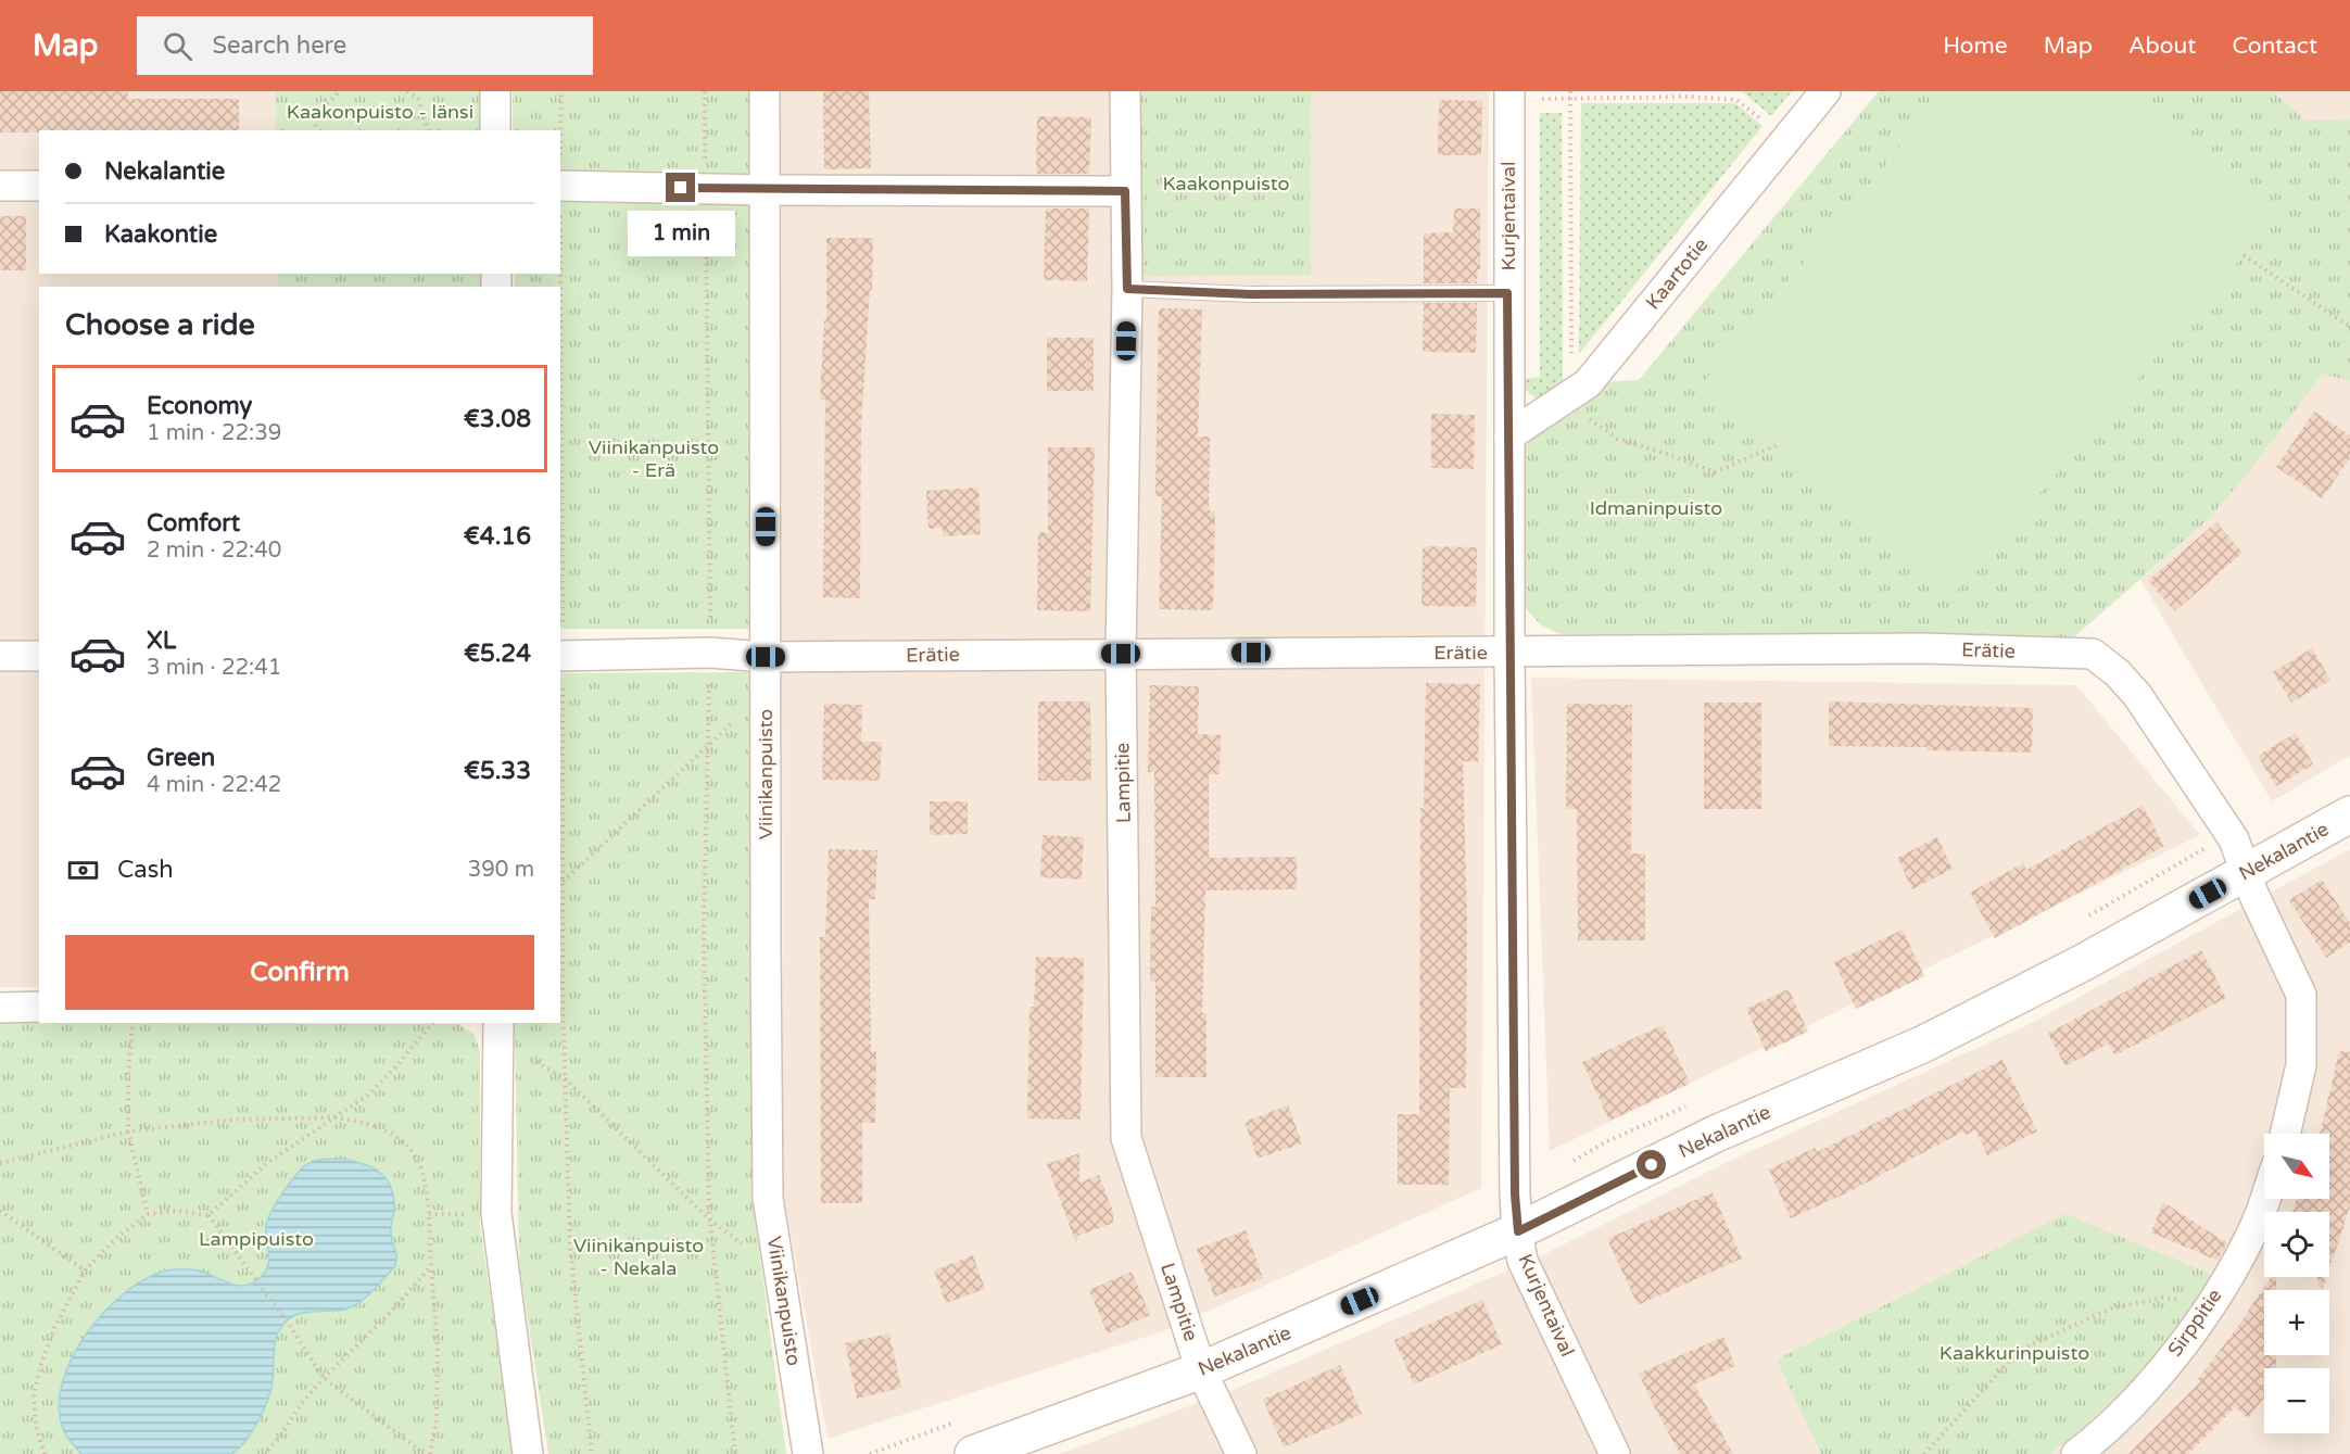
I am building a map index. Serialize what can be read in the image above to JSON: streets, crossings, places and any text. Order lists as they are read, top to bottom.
{
  "streets": {
    "main road": ["Nekalantie"],
    "street": [
      "Kurjentaival",
      "Kaartotie",
      "Erätie",
      "Viinikanpuisto",
      "Lampitie",
      "Sirppitie"
    ]
  },
  "crossings": [
    ["Kurjentaival", "Kaartotie"],
    ["Kurjentaival", "Erätie"],
    ["Kurjentaival", "Nekalantie"],
    ["Erätie", "Viinikanpuisto"],
    ["Erätie", "Lampitie"],
    ["Erätie", "Nekalantie"],
    ["Lampitie", "Nekalantie"]
  ],
  "parks": [
    "Kaakonpuisto - länsi",
    "Kaakonpuisto",
    "Viinikanpuisto - Erä",
    "Idmaninpuisto",
    "Lampipuisto",
    "Viinikanpuisto - Nekala",
    "Kaakkurinpuisto"
  ],
  "north": "bottom right",
  "page": {
    "header": "Map",
    "search": "Search here",
    "nav": [
      "Home",
      "Map",
      "About",
      "Contact"
    ],
    "banner": ["Nekalantie", "Kaakontie"],
    "bubble": "1 min",
    "heading": "Choose a ride",
    "list": [
      {
        "name": "Economy",
        "note": "1 min · 22:39",
        "value": "€3.08"
      },
      {
        "name": "Comfort",
        "note": "2 min · 22:40",
        "value": "€4.16"
      },
      {
        "name": "XL",
        "note": "3 min · 22:41",
        "value": "€5.24"
      },
      {
        "name": "Green",
        "note": "4 min · 22:42",
        "value": "€5.33"
      }
    ],
    "pay": ["Cash", "390 m"],
    "buttons": "Confirm",
    "map_buttons": ["+", "−"]
  }
}
